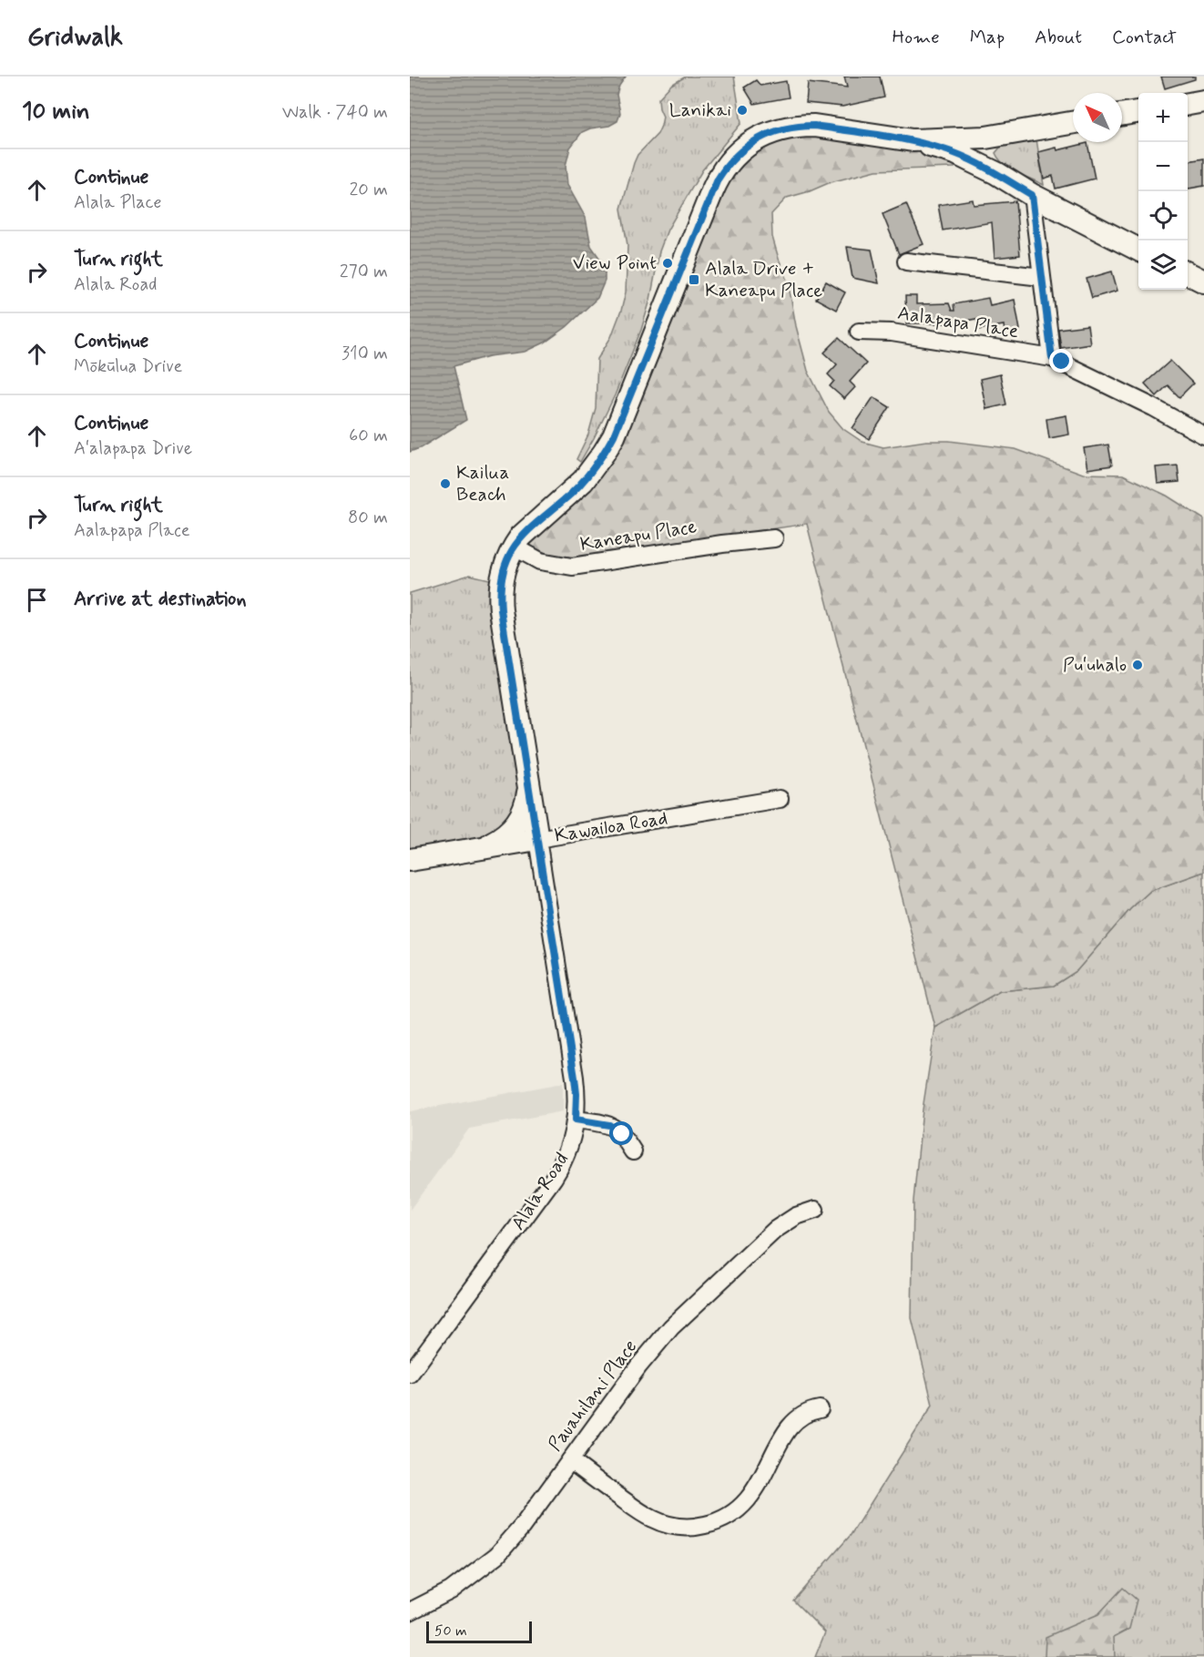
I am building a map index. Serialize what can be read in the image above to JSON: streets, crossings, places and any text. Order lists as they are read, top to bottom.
{
  "streets": {
    "street": [
      "Aalapapa Place",
      "Kaneapu Place",
      "Kawailoa Road",
      "Alala Road",
      "Pauahilani Place"
    ]
  },
  "crossings": [
    ["Kaneapu Place", "Alala Road"],
    ["Kawailoa Road", "Alala Road"]
  ],
  "places": {
    "other": [
      "Lanikai",
      "View Point",
      "Kailua Beach",
      "Puʻuhalo"
    ],
    "transit": ["Alala Drive + Kaneapu Place"]
  },
  "scale_bar": "50 m",
  "north": "top left",
  "page": {
    "header": "Gridwalk",
    "nav": [
      "Home",
      "Map",
      "About",
      "Contact"
    ],
    "heading": ["10 min", "Walk · 740 m"],
    "map_buttons": ["+", "−"],
    "list": [
      ["Continue", "Alala Place", "20 m"],
      ["Turn right", "Alala Road", "270 m"],
      ["Continue", "Mōkūlua Drive", "310 m"],
      ["Continue", "Aʻalapapa Drive", "60 m"],
      ["Turn right", "Aalapapa Place", "80 m"],
      "Arrive at destination"
    ],
    "scale": "50 m"
  }
}
